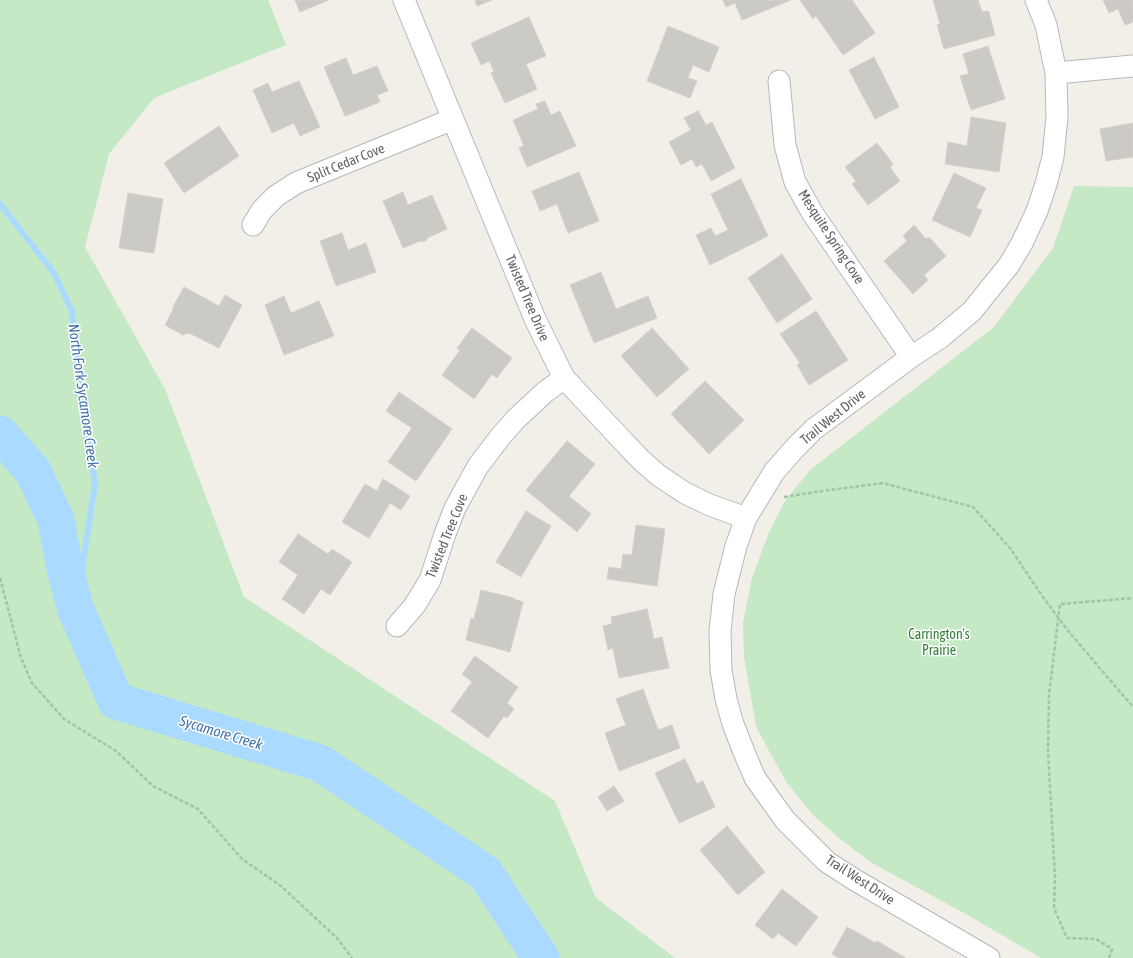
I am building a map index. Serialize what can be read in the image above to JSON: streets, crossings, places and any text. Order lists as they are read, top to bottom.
{
  "streets": {
    "street": [
      "Split Cedar Cove",
      "Mesquite Spring Cove",
      "Twisted Tree Drive",
      "Trail West Drive",
      "Twisted Tree Cove"
    ]
  },
  "crossings": [
    ["Split Cedar Cove", "Twisted Tree Drive"],
    ["Mesquite Spring Cove", "Trail West Drive"],
    ["Twisted Tree Drive", "Trail West Drive"],
    ["Twisted Tree Drive", "Twisted Tree Cove"]
  ],
  "water": ["North Fork Sycamore Creek", "Sycamore Creek"],
  "parks": ["Carrington's Prairie"]
}
